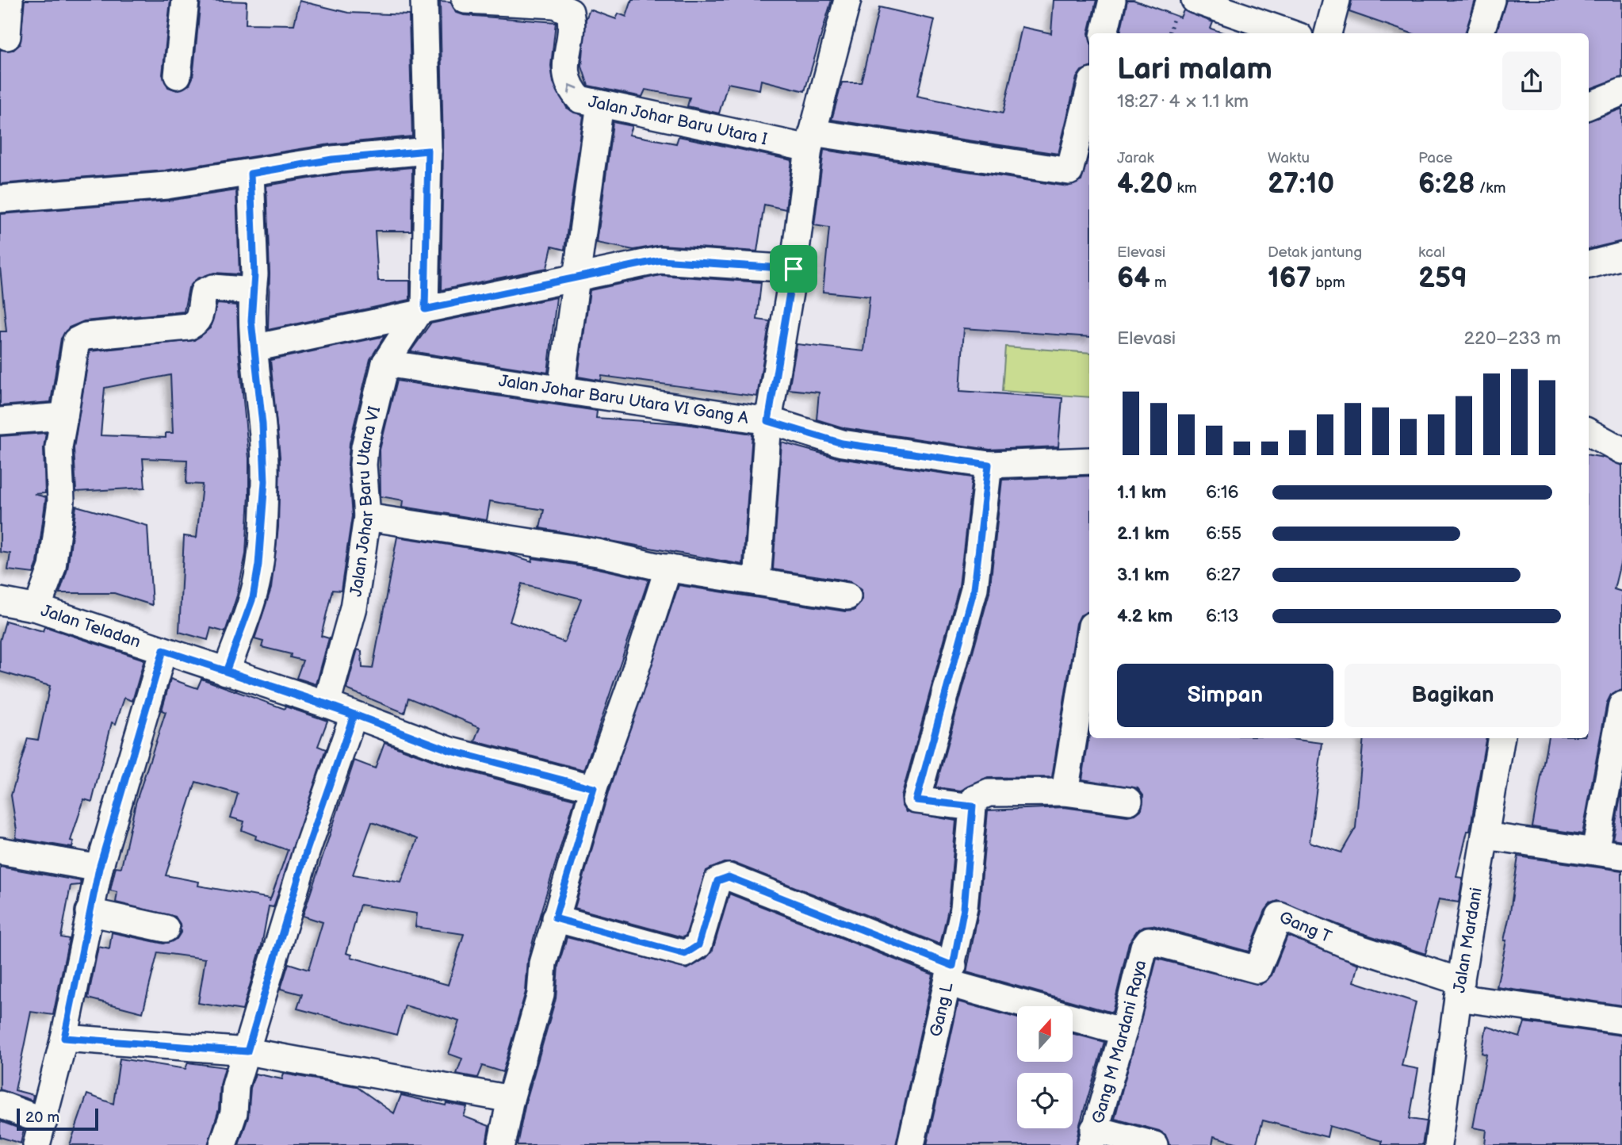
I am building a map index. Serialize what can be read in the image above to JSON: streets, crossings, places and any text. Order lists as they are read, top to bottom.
{
  "streets": {
    "street": [
      "Jalan Johar Baru Utara I",
      "Jalan Johar Baru Utara VI Gang A",
      "Jalan Johar Baru Utara VI",
      "Jalan Teladan",
      "Gang T",
      "Jalan Mardani",
      "Gang L",
      "Gang M Mardani Raya"
    ]
  },
  "crossings": [
    ["Jalan Johar Baru Utara VI Gang A", "Jalan Johar Baru Utara VI"],
    ["Jalan Johar Baru Utara VI", "Jalan Teladan"],
    ["Gang T", "Jalan Mardani"],
    ["Gang T", "Gang M Mardani Raya"]
  ],
  "scale_bar": "20 m",
  "north": "top",
  "page": {
    "heading": ["Lari malam", "18:27 · 4 × 1.1 km"],
    "stats": [
      ["Jarak", "4.20 km"],
      ["Waktu", "27:10"],
      ["Pace", "6:28 /km"],
      ["Elevasi", "64 m"],
      ["Detak jantung", "167 bpm"],
      ["kcal", "259"]
    ],
    "chart": ["Elevasi", "220–233 m"],
    "list": [
      {
        "name": "1.1 km",
        "note": "6:16"
      },
      {
        "name": "2.1 km",
        "note": "6:55"
      },
      {
        "name": "3.1 km",
        "note": "6:27"
      },
      {
        "name": "4.2 km",
        "note": "6:13"
      }
    ],
    "buttons": ["Simpan", "Bagikan"],
    "scale": "20 m"
  }
}
